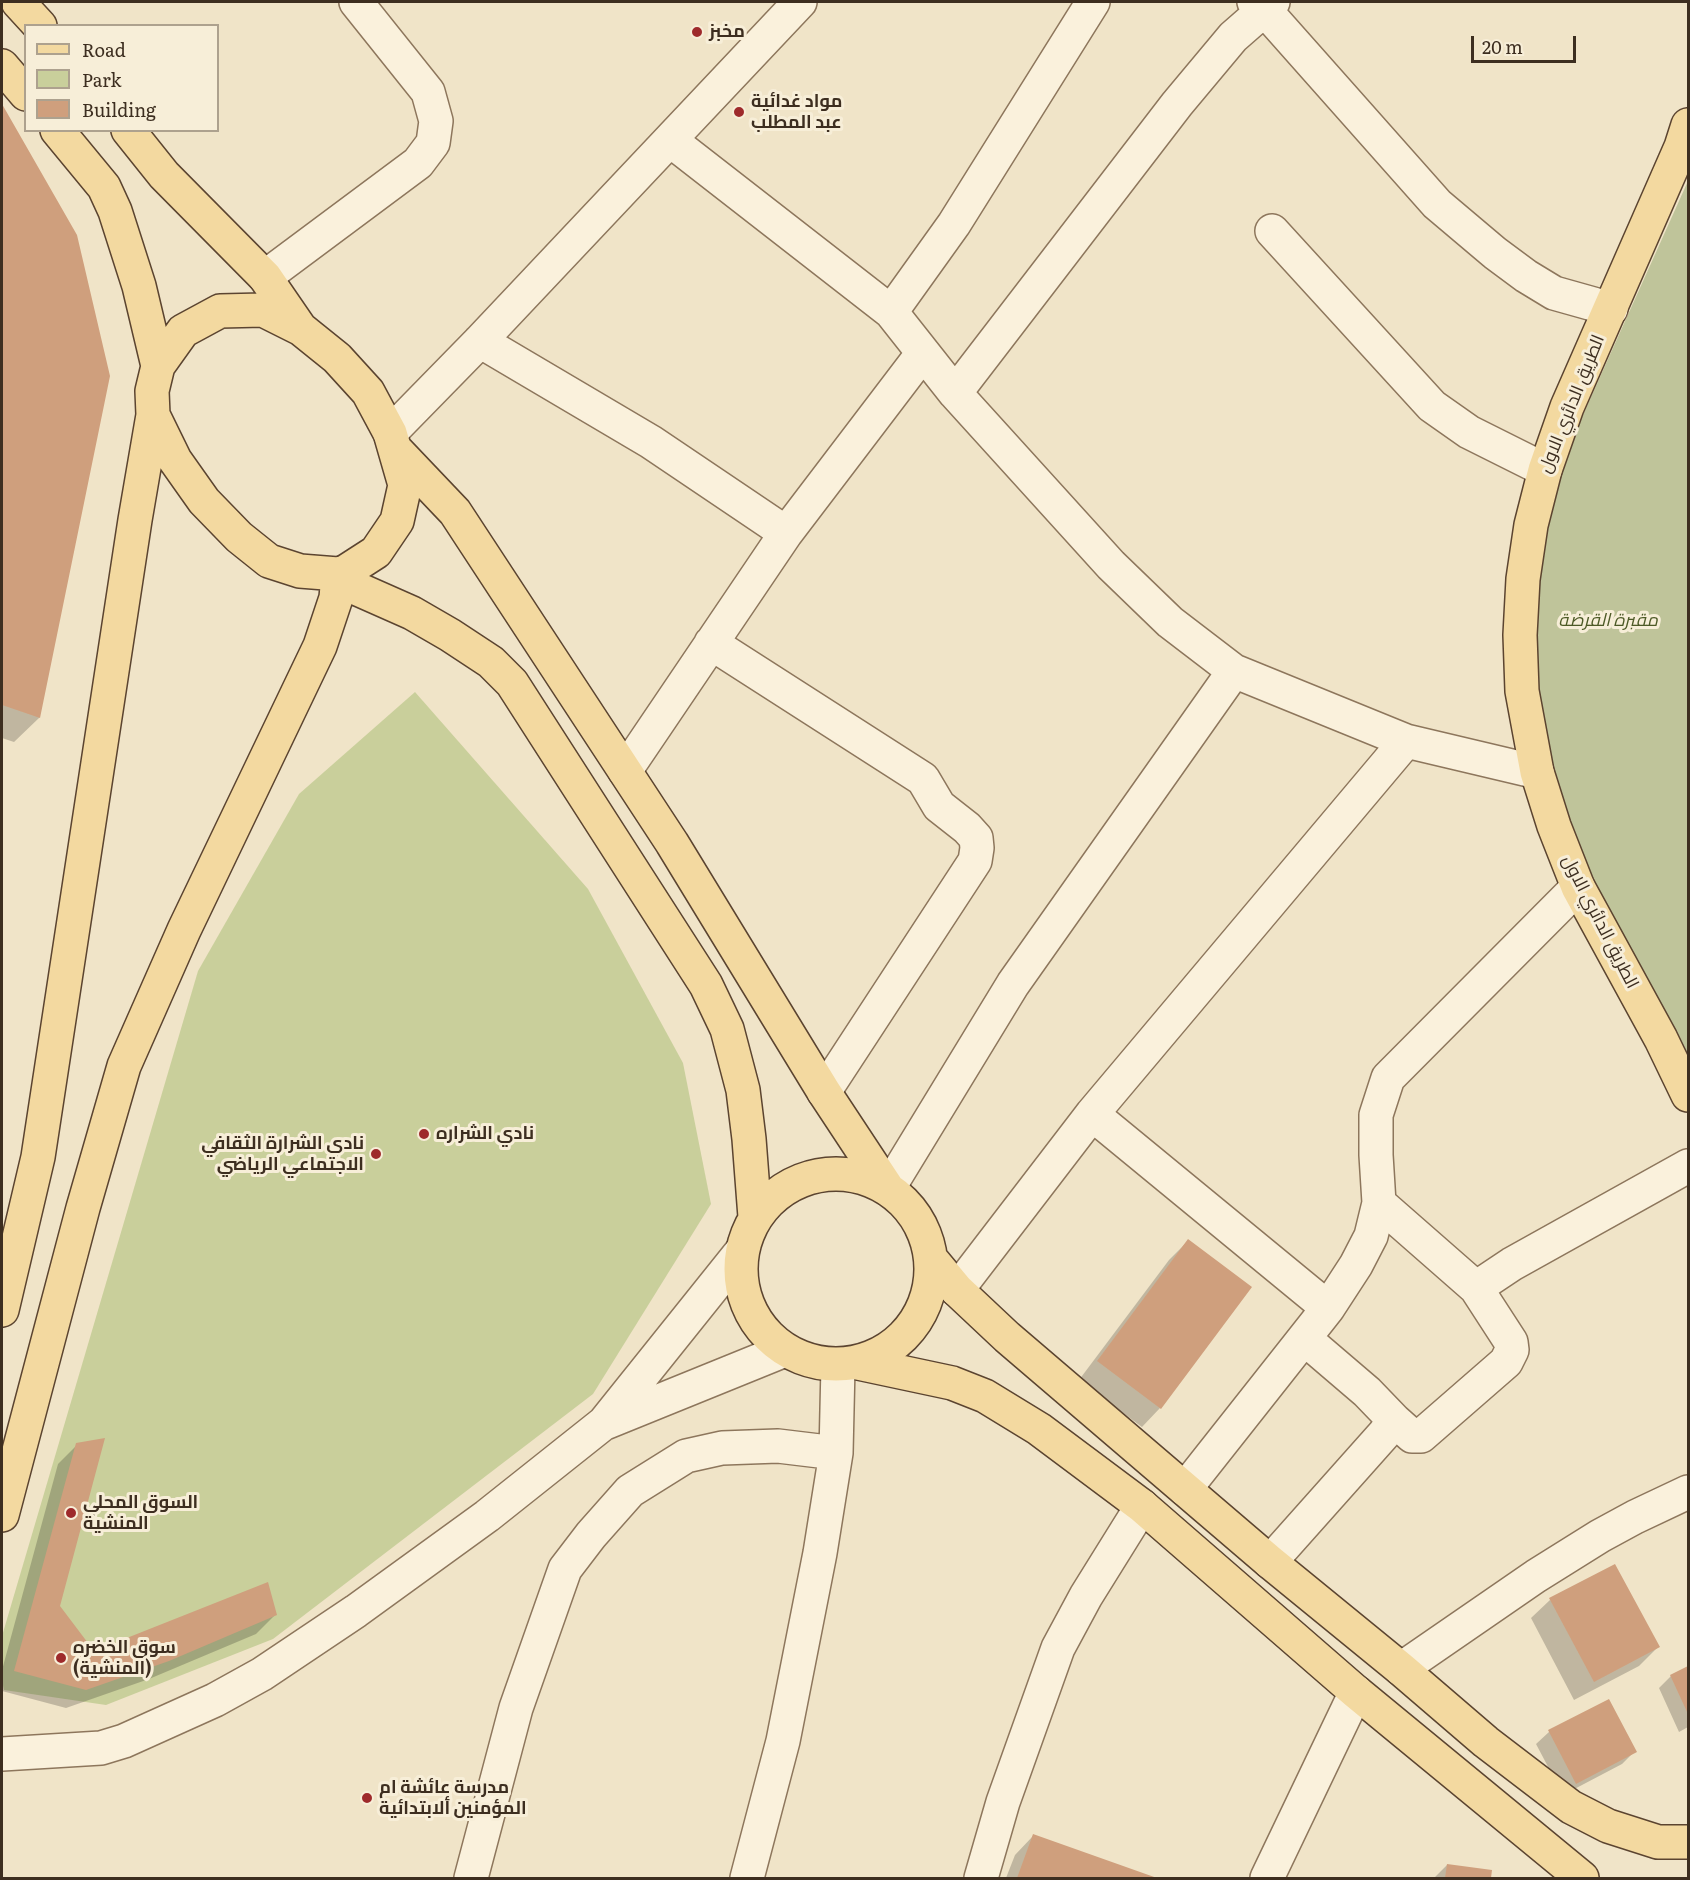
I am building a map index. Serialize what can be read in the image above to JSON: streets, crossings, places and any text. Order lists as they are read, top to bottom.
{
  "streets": {
    "main road": ["الطريق الدائري الاول"]
  },
  "parks": ["مقبرة القرضة"],
  "places": [
    "مخبز",
    "مواد غدائية عبد المطلب",
    "نادي الشراره",
    "نادي الشرارة الثقافي الاجتماعي الرياضي",
    "السوق المحلي المنشية",
    "سوق الخضره (المنشية)",
    "مدرسة عائشة ام المؤمنين ألابتدائية"
  ],
  "legend": ["Road", "Park", "Building"],
  "scale_bar": "20 m"
}
